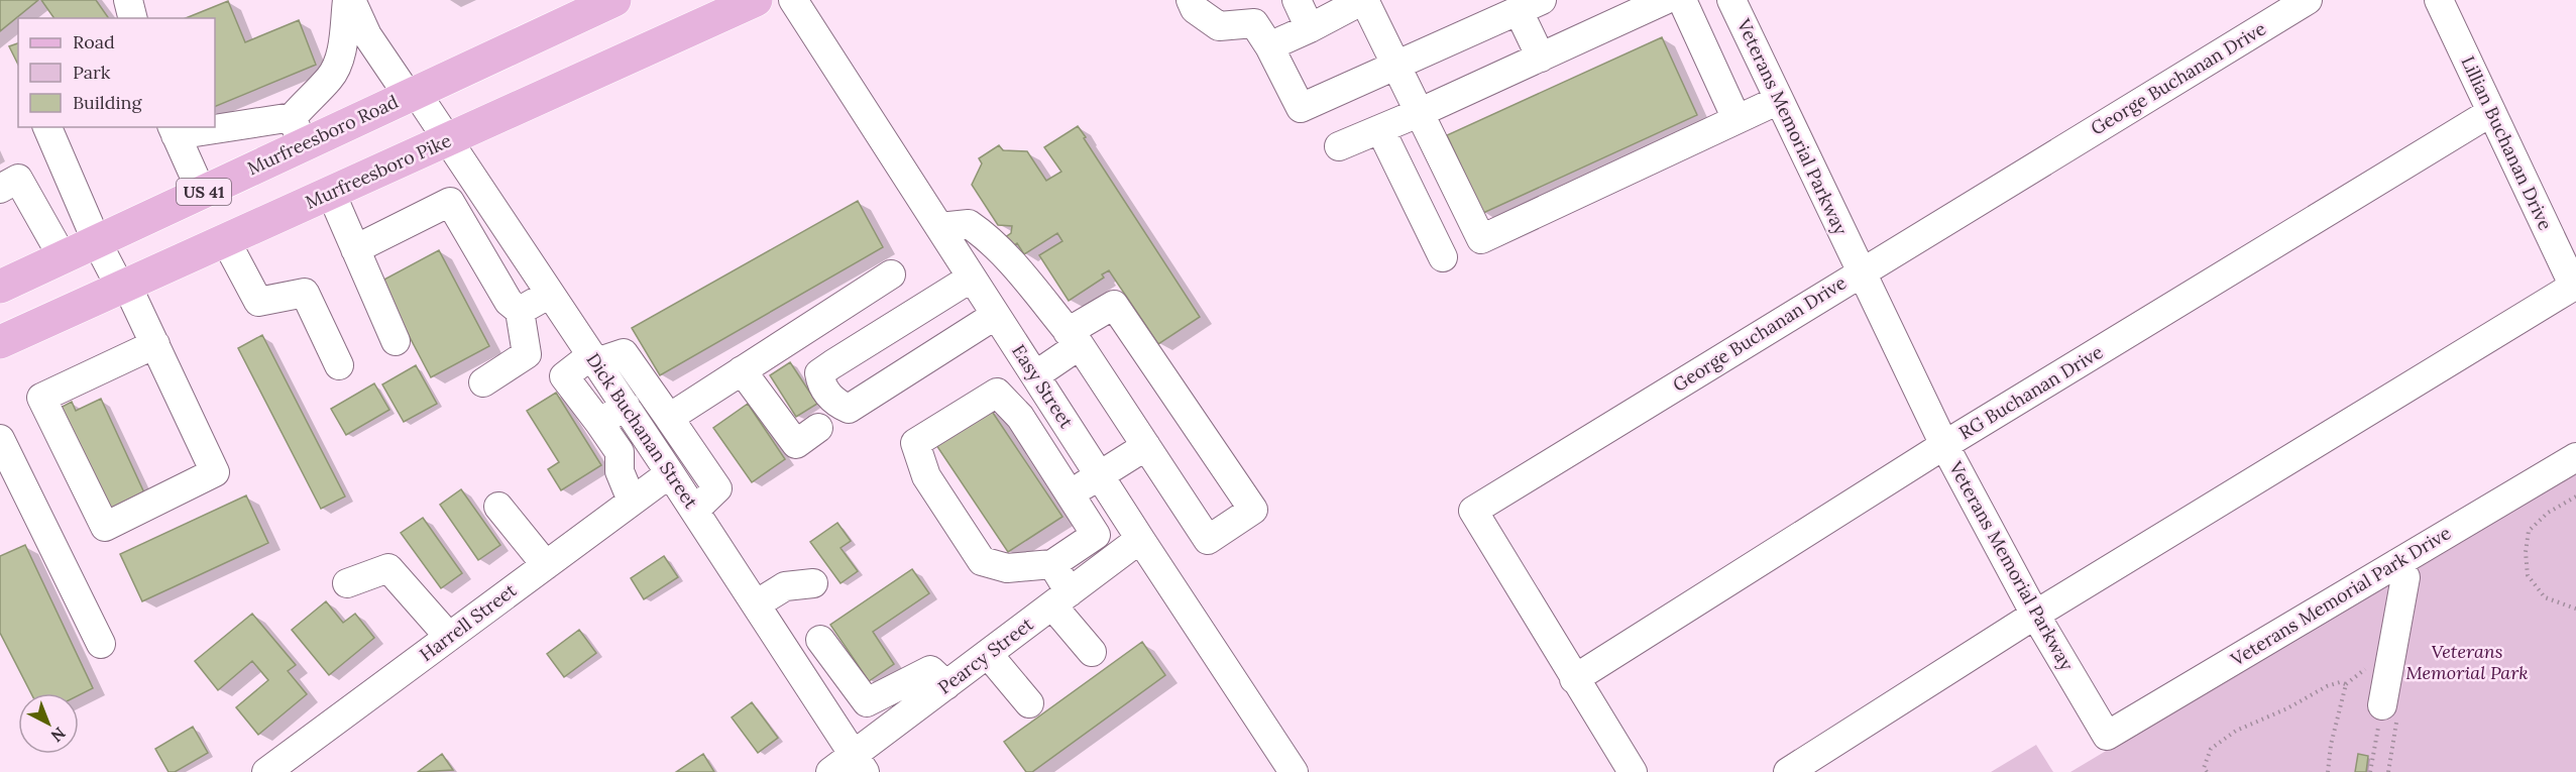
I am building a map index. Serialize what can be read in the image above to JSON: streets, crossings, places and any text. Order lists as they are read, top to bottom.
{
  "streets": {
    "main road": ["Murfreesboro Road", "Murfreesboro Pike", "US 41"],
    "street": [
      "George Buchanan Drive",
      "Veterans Memorial Parkway",
      "Lillian Buchanan Drive",
      "Easy Street",
      "RG Buchanan Drive",
      "Dick Buchanan Street",
      "Veterans Memorial Park Drive",
      "Harrell Street",
      "Pearcy Street"
    ]
  },
  "crossings": [
    ["George Buchanan Drive", "Veterans Memorial Parkway"],
    ["George Buchanan Drive", "RG Buchanan Drive"],
    ["Veterans Memorial Parkway", "RG Buchanan Drive"],
    ["Veterans Memorial Parkway", "Veterans Memorial Park Drive"],
    ["Murfreesboro Road", "Dick Buchanan Street"],
    ["Lillian Buchanan Drive", "RG Buchanan Drive"],
    ["Murfreesboro Pike", "Dick Buchanan Street"],
    ["Easy Street", "Pearcy Street"],
    ["Dick Buchanan Street", "Harrell Street"],
    ["Dick Buchanan Street", "Pearcy Street"]
  ],
  "parks": ["Veterans Memorial Park"],
  "legend": ["Road", "Park", "Building"],
  "north": "bottom right"
}
